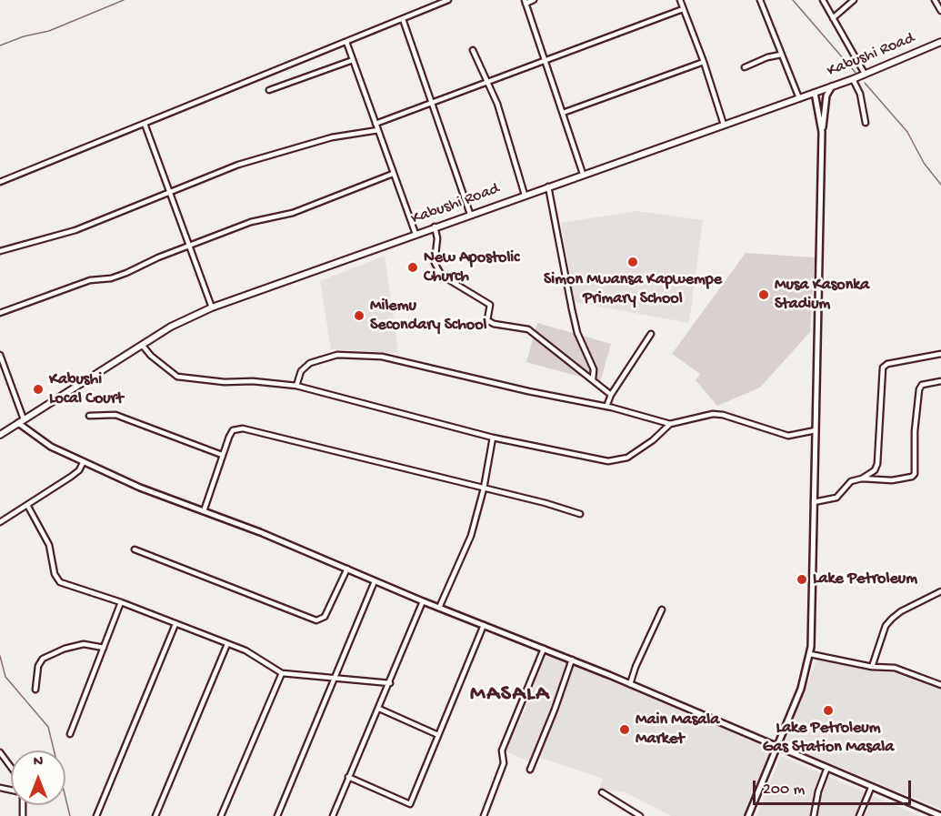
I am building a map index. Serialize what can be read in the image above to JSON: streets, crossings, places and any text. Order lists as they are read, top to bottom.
{
  "streets": {
    "main road": ["Kabushi Road"]
  },
  "districts": ["MASALA"],
  "places": [
    "Simon Mwansa Kapwempe Primary School",
    "New Apostolic Church",
    "Musa Kasonka Stadium",
    "Milemu Secondary School",
    "Kabushi Local Court",
    "Lake Petroleum",
    "Lake Petroleum Gas Station Masala",
    "Main Masala Market"
  ],
  "scale_bar": "200 m",
  "north": "top"
}
